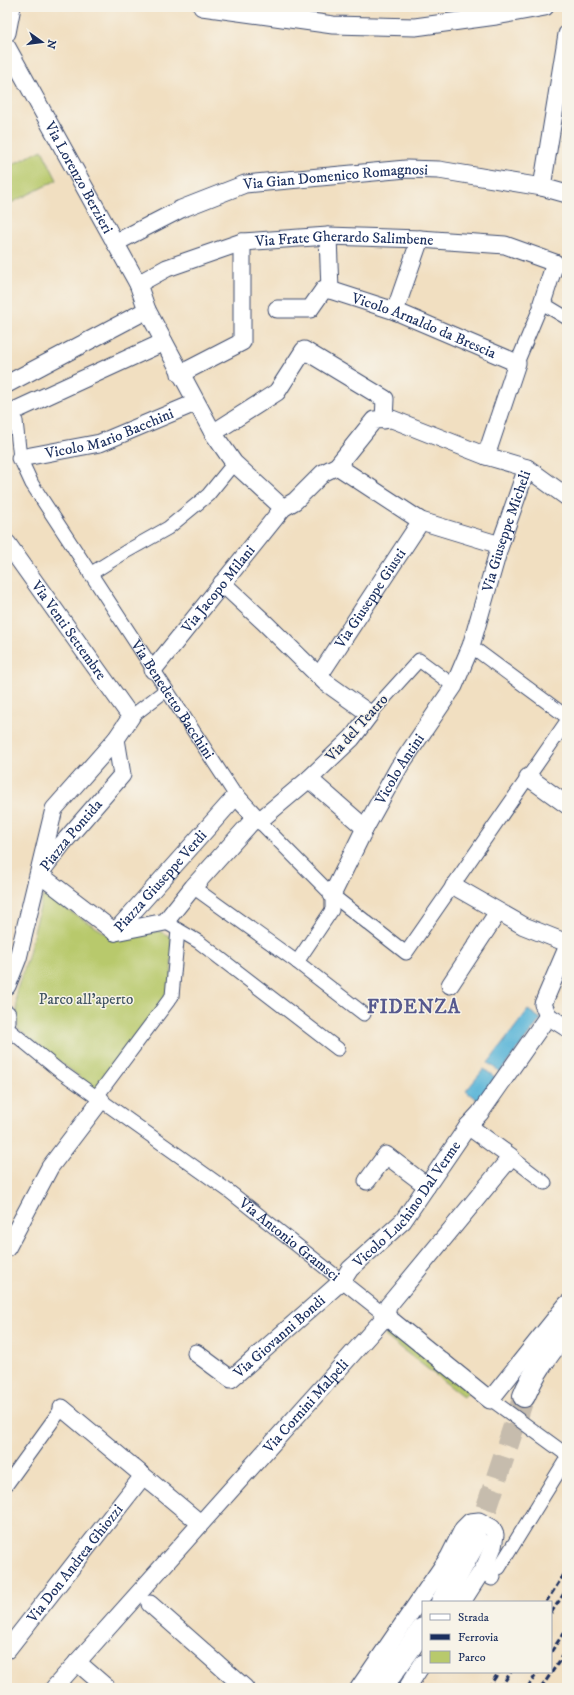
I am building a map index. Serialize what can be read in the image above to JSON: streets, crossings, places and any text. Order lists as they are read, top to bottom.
{
  "streets": {
    "street": [
      "Via Lorenzo Berzieri",
      "Via Gian Domenico Romagnosi",
      "Via Frate Gherardo Salimbene",
      "Vicolo Arnaldo da Brescia",
      "Vicolo Mario Bacchini",
      "Via Giuseppe Micheli",
      "Via Jacopo Milani",
      "Via Giuseppe Giusti",
      "Via Venti Settembre",
      "Via Benedetto Bacchini",
      "Via del Teatro",
      "Vicolo Antini",
      "Piazza Pontida",
      "Piazza Giuseppe Verdi",
      "Vicolo Luchino Dal Verme",
      "Via Antonio Gramsci",
      "Via Giovanni Bondi",
      "Via Cornini Malpeli",
      "Via Don Andrea Ghiozzi"
    ]
  },
  "crossings": [
    ["Via Lorenzo Berzieri", "Via Gian Domenico Romagnosi"],
    ["Via Lorenzo Berzieri", "Via Frate Gherardo Salimbene"],
    ["Via Lorenzo Berzieri", "Vicolo Mario Bacchini"],
    ["Via Lorenzo Berzieri", "Via Jacopo Milani"],
    ["Vicolo Mario Bacchini", "Via Benedetto Bacchini"],
    ["Via Giuseppe Micheli", "Vicolo Antini"],
    ["Via Jacopo Milani", "Via Benedetto Bacchini"],
    ["Via Venti Settembre", "Piazza Pontida"],
    ["Via Benedetto Bacchini", "Via del Teatro"],
    ["Via Benedetto Bacchini", "Vicolo Antini"],
    ["Via Benedetto Bacchini", "Piazza Giuseppe Verdi"],
    ["Via del Teatro", "Vicolo Antini"],
    ["Via del Teatro", "Piazza Giuseppe Verdi"],
    ["Vicolo Luchino Dal Verme", "Via Antonio Gramsci"],
    ["Vicolo Luchino Dal Verme", "Via Giovanni Bondi"],
    ["Via Antonio Gramsci", "Via Giovanni Bondi"],
    ["Via Antonio Gramsci", "Via Cornini Malpeli"]
  ],
  "districts": ["FIDENZA"],
  "parks": ["Parco all'aperto"],
  "legend": ["Strada", "Ferrovia", "Parco"],
  "north": "right"
}
